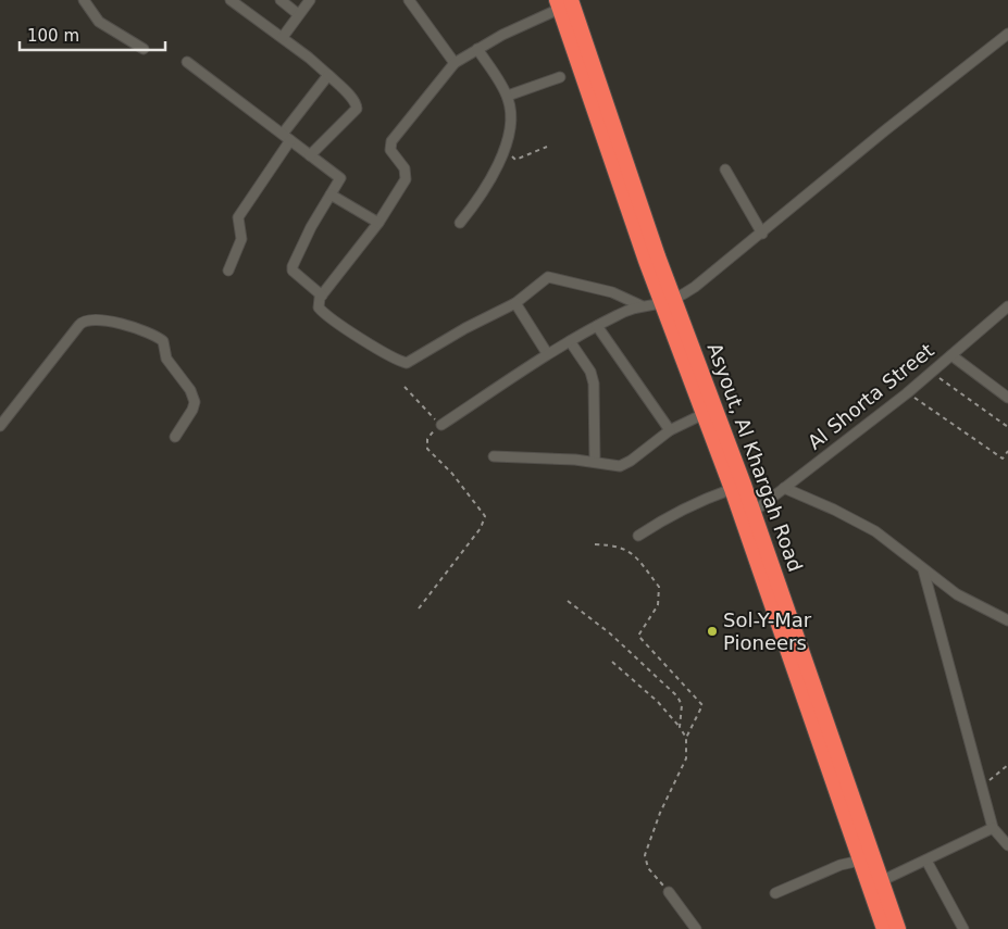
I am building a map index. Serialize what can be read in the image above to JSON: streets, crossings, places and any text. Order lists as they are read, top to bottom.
{
  "streets": {
    "highway": ["Asyout, Al Khargah Road"],
    "street": ["Al Shorta Street"]
  },
  "crossings": [
    ["Al Shorta Street", "Asyout, Al Khargah Road"]
  ],
  "places": ["Sol-Y-Mar Pioneers"],
  "scale_bar": "100 m"
}
